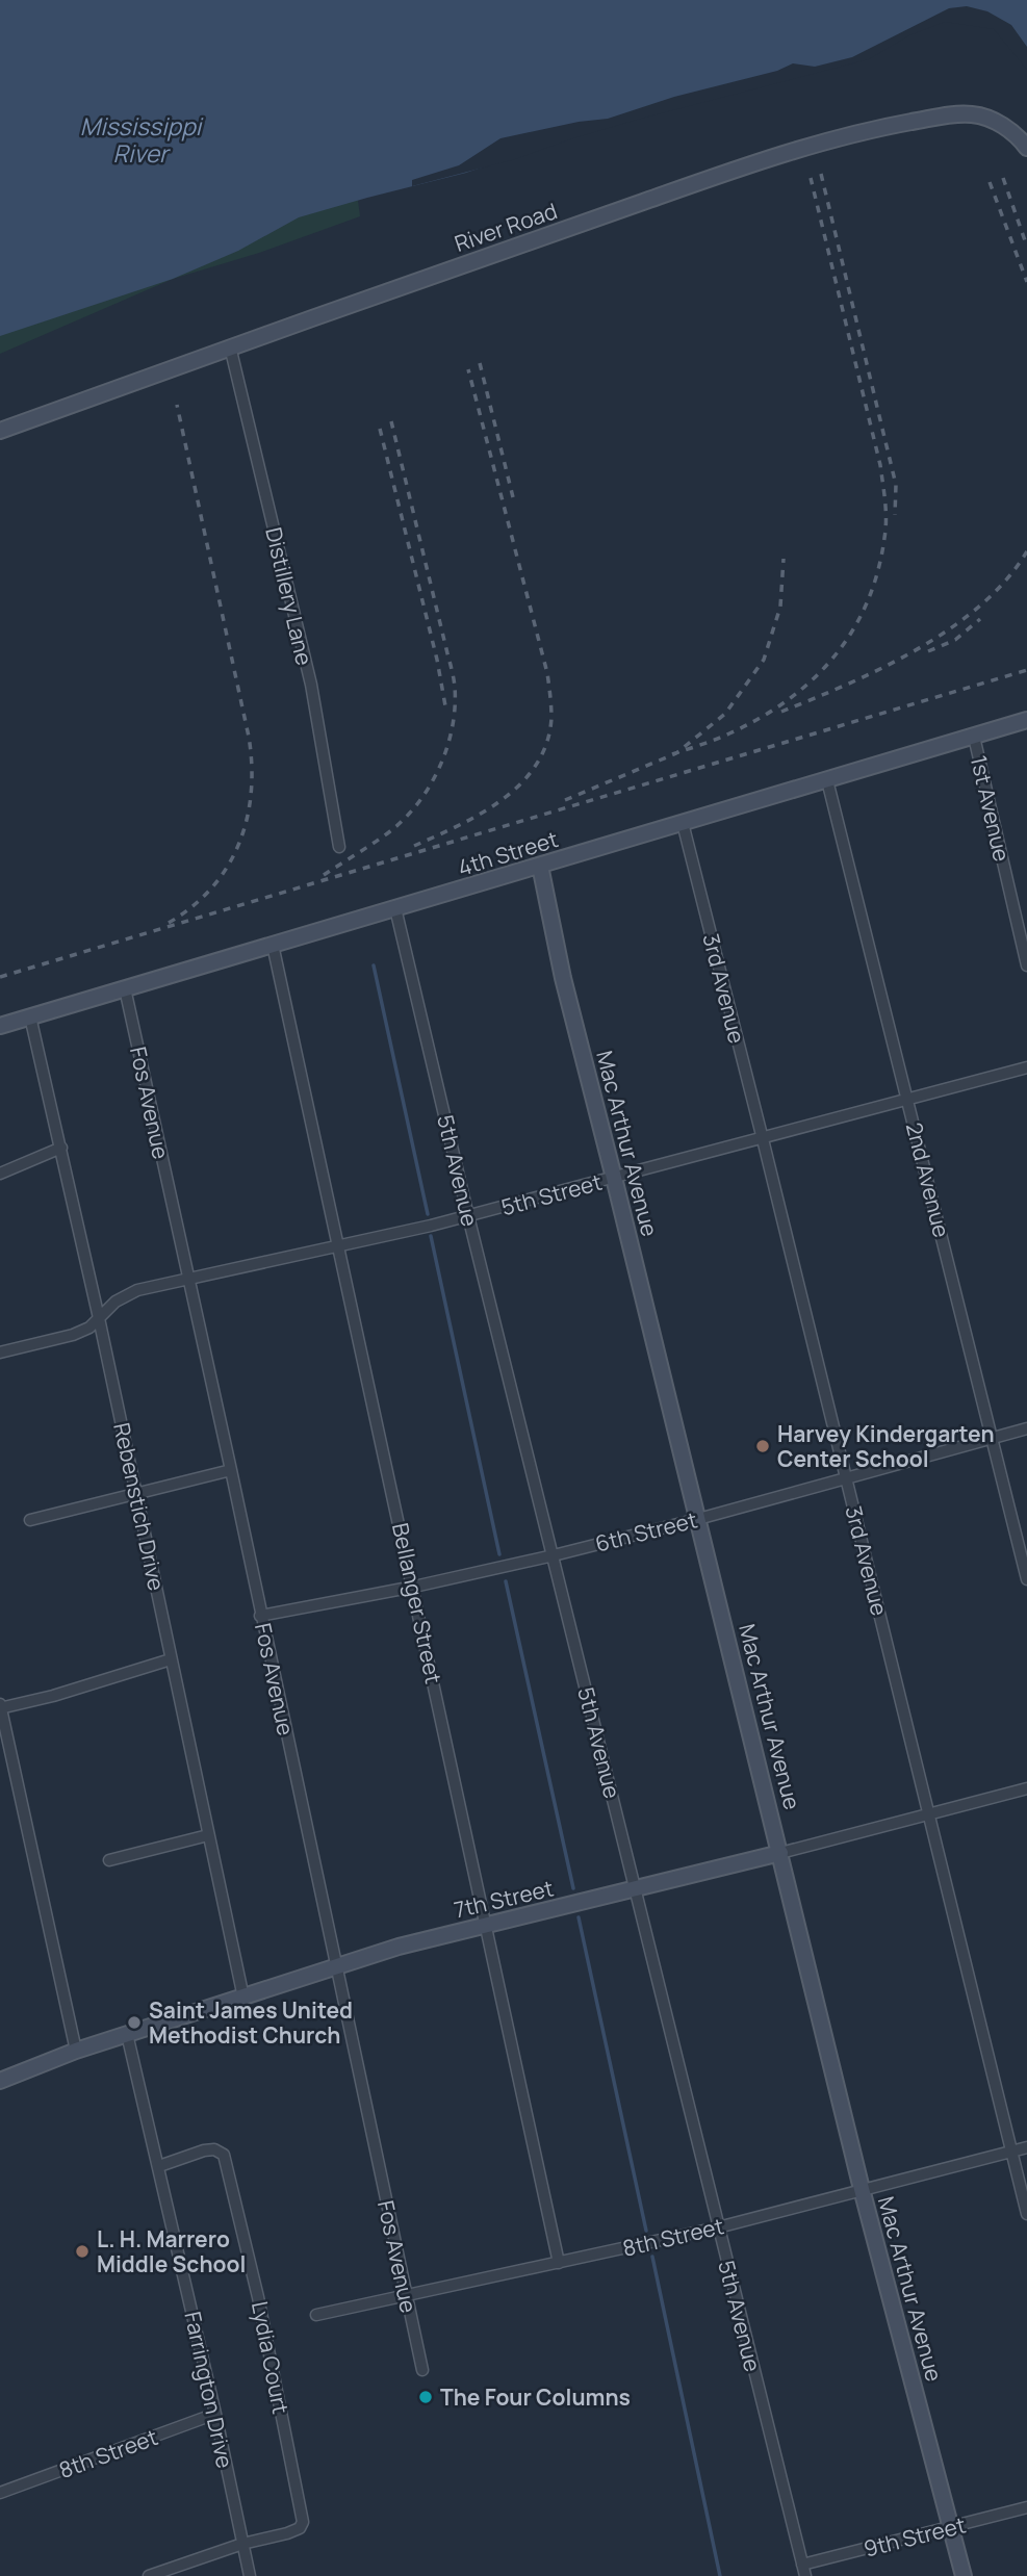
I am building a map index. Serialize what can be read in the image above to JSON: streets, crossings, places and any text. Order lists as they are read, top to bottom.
{
  "streets": {
    "street": [
      "River Road",
      "Distillery Lane",
      "1st Avenue",
      "4th Street",
      "3rd Avenue",
      "Fos Avenue",
      "Mac Arthur Avenue",
      "5th Avenue",
      "2nd Avenue",
      "5th Street",
      "Rebenstich Drive",
      "6th Street",
      "Bellanger Street",
      "7th Street",
      "8th Street",
      "Lydia Court",
      "Farrington Drive",
      "9th Street"
    ]
  },
  "crossings": [
    ["River Road", "Distillery Lane"],
    ["1st Avenue", "4th Street"],
    ["4th Street", "3rd Avenue"],
    ["4th Street", "Fos Avenue"],
    ["4th Street", "Mac Arthur Avenue"],
    ["4th Street", "5th Avenue"],
    ["4th Street", "2nd Avenue"],
    ["4th Street", "Rebenstich Drive"],
    ["4th Street", "Bellanger Street"],
    ["3rd Avenue", "5th Street"],
    ["3rd Avenue", "6th Street"],
    ["3rd Avenue", "7th Street"],
    ["3rd Avenue", "8th Street"],
    ["Fos Avenue", "5th Street"],
    ["Fos Avenue", "6th Street"],
    ["Fos Avenue", "7th Street"],
    ["Fos Avenue", "8th Street"],
    ["Mac Arthur Avenue", "5th Street"],
    ["Mac Arthur Avenue", "6th Street"],
    ["Mac Arthur Avenue", "7th Street"],
    ["Mac Arthur Avenue", "8th Street"],
    ["Mac Arthur Avenue", "9th Street"],
    ["5th Avenue", "5th Street"],
    ["5th Avenue", "6th Street"],
    ["5th Avenue", "7th Street"],
    ["5th Avenue", "8th Street"],
    ["5th Avenue", "9th Street"],
    ["2nd Avenue", "5th Street"],
    ["2nd Avenue", "6th Street"],
    ["5th Street", "Rebenstich Drive"],
    ["5th Street", "Bellanger Street"],
    ["Rebenstich Drive", "7th Street"],
    ["6th Street", "Bellanger Street"],
    ["Bellanger Street", "7th Street"],
    ["Bellanger Street", "8th Street"],
    ["7th Street", "Farrington Drive"],
    ["8th Street", "Farrington Drive"],
    ["Lydia Court", "Farrington Drive"]
  ],
  "water": ["Mississippi River"],
  "places": [
    "Harvey Kindergarten Center School",
    "Saint James United Methodist Church",
    "L. H. Marrero Middle School",
    "The Four Columns"
  ]
}
